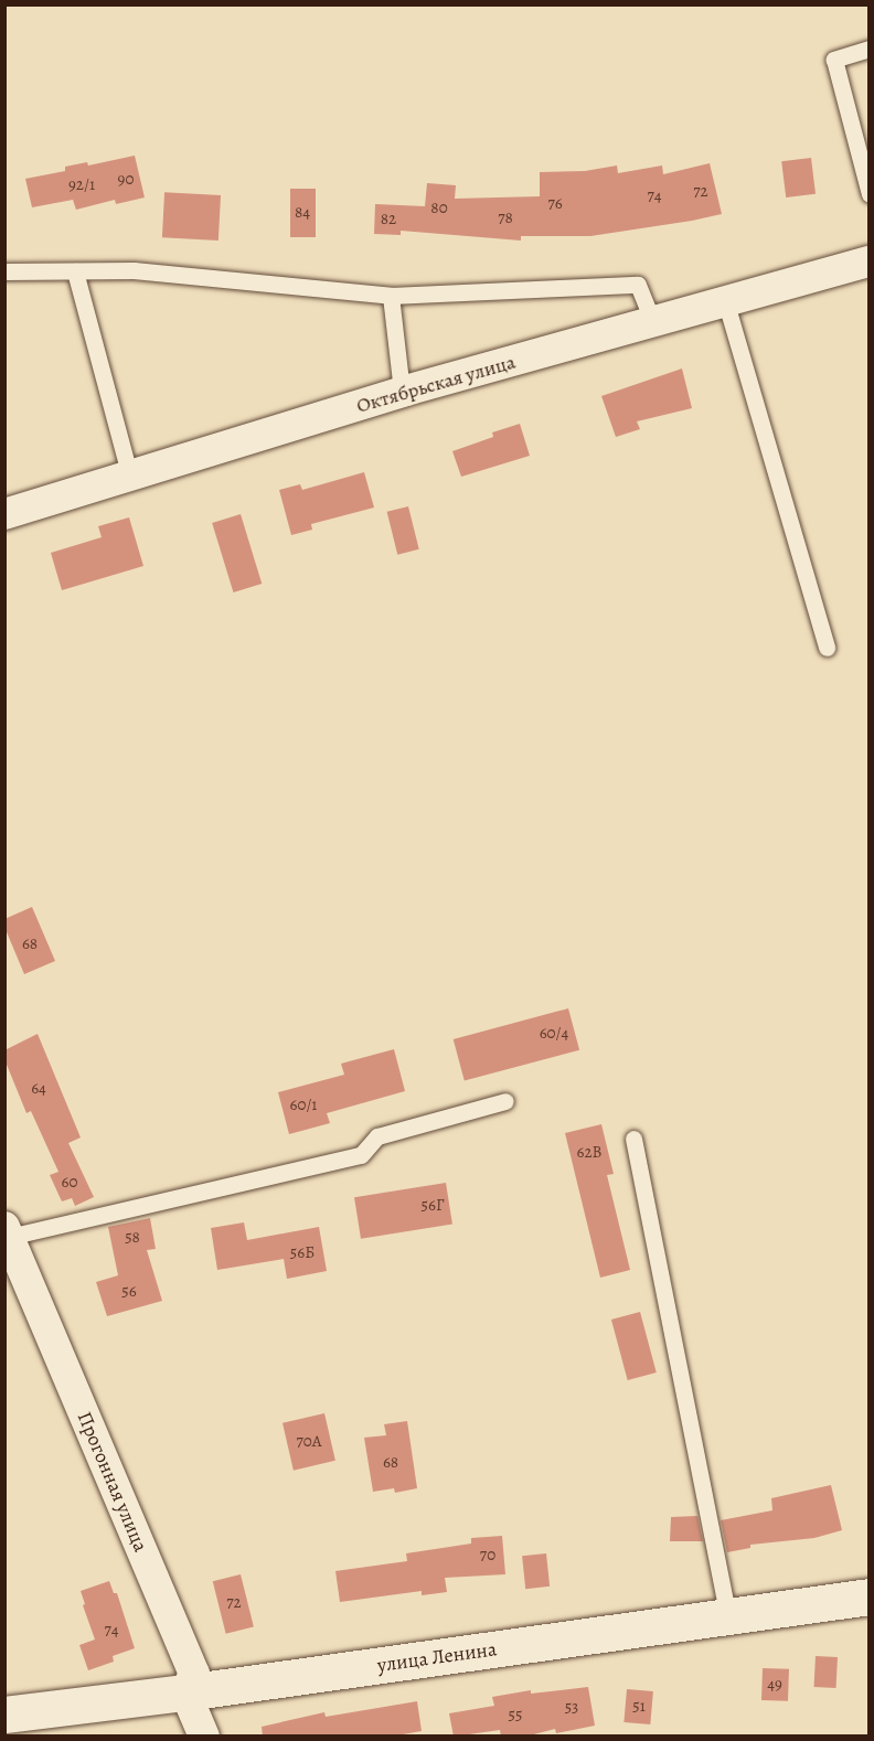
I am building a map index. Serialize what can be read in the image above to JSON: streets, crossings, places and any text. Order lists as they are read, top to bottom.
{
  "streets": {
    "street": ["Октябрьская улица", "Прогонная улица", "улица Ленина"]
  },
  "crossings": [
    ["Прогонная улица", "улица Ленина"]
  ],
  "house_numbers": [
    "90",
    "92/1",
    "72",
    "74",
    "76",
    "80",
    "84",
    "78",
    "82",
    "68",
    "60/4",
    "64",
    "60/1",
    "62В",
    "60",
    "56Г",
    "58",
    "56Б",
    "56",
    "70А",
    "68",
    "70",
    "72",
    "74",
    "49",
    "51",
    "53",
    "55"
  ]
}
